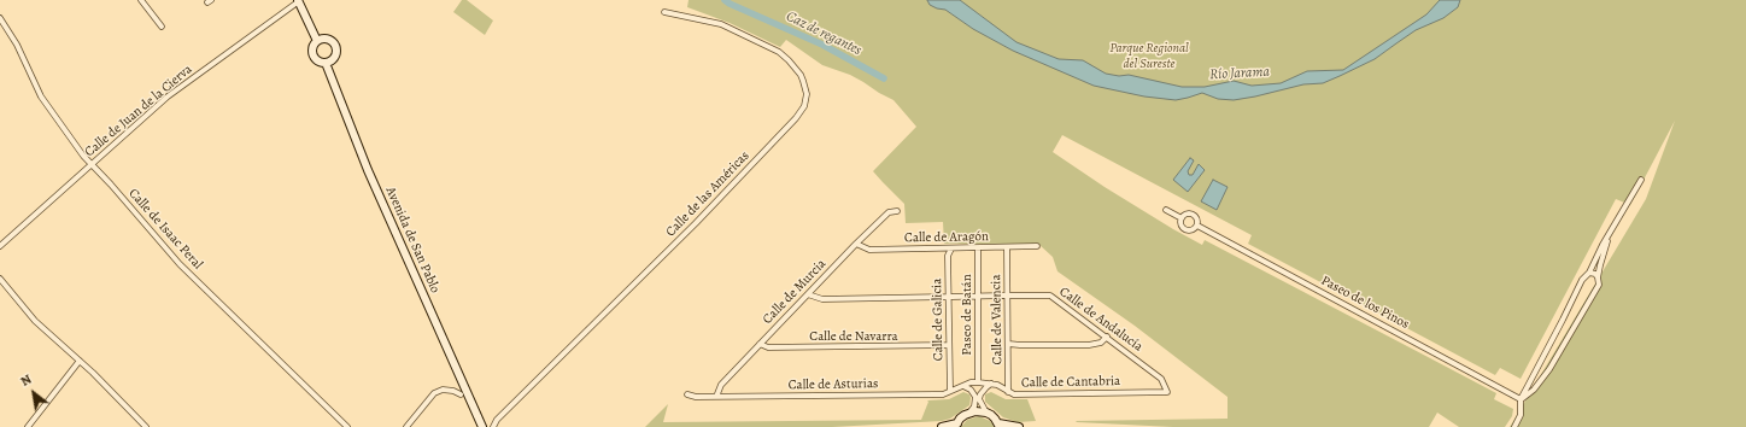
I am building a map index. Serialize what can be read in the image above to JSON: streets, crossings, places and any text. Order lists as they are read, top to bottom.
{
  "streets": {
    "street": [
      "Calle de Juan de la Cierva",
      "Calle de las Américas",
      "Calle de Isaac Peral",
      "Calle de Aragón",
      "Avenida de San Pablo",
      "Calle de Murcia",
      "Paseo de los Pinos",
      "Paseo de Batán",
      "Calle de Galicia",
      "Calle de Valencia",
      "Calle de Andalucía",
      "Calle de Navarra",
      "Calle de Cantabria",
      "Calle de Asturias"
    ]
  },
  "crossings": [
    ["Calle de Juan de la Cierva", "Calle de Isaac Peral"],
    ["Calle de Aragón", "Calle de Murcia"],
    ["Calle de Aragón", "Paseo de Batán"],
    ["Calle de Aragón", "Calle de Galicia"],
    ["Calle de Aragón", "Calle de Valencia"],
    ["Calle de Murcia", "Calle de Andalucía"],
    ["Calle de Murcia", "Calle de Navarra"],
    ["Calle de Murcia", "Calle de Asturias"],
    ["Paseo de Batán", "Calle de Andalucía"],
    ["Paseo de Batán", "Calle de Cantabria"],
    ["Paseo de Batán", "Calle de Asturias"],
    ["Calle de Galicia", "Calle de Andalucía"],
    ["Calle de Galicia", "Calle de Navarra"],
    ["Calle de Galicia", "Calle de Asturias"],
    ["Calle de Valencia", "Calle de Andalucía"],
    ["Calle de Valencia", "Calle de Cantabria"],
    ["Calle de Andalucía", "Calle de Cantabria"],
    ["Calle de Cantabria", "Calle de Asturias"]
  ],
  "water": ["Caz de regantes", "Río Jarama"],
  "parks": ["Parque Regional del Sureste"],
  "north": "top left"
}
